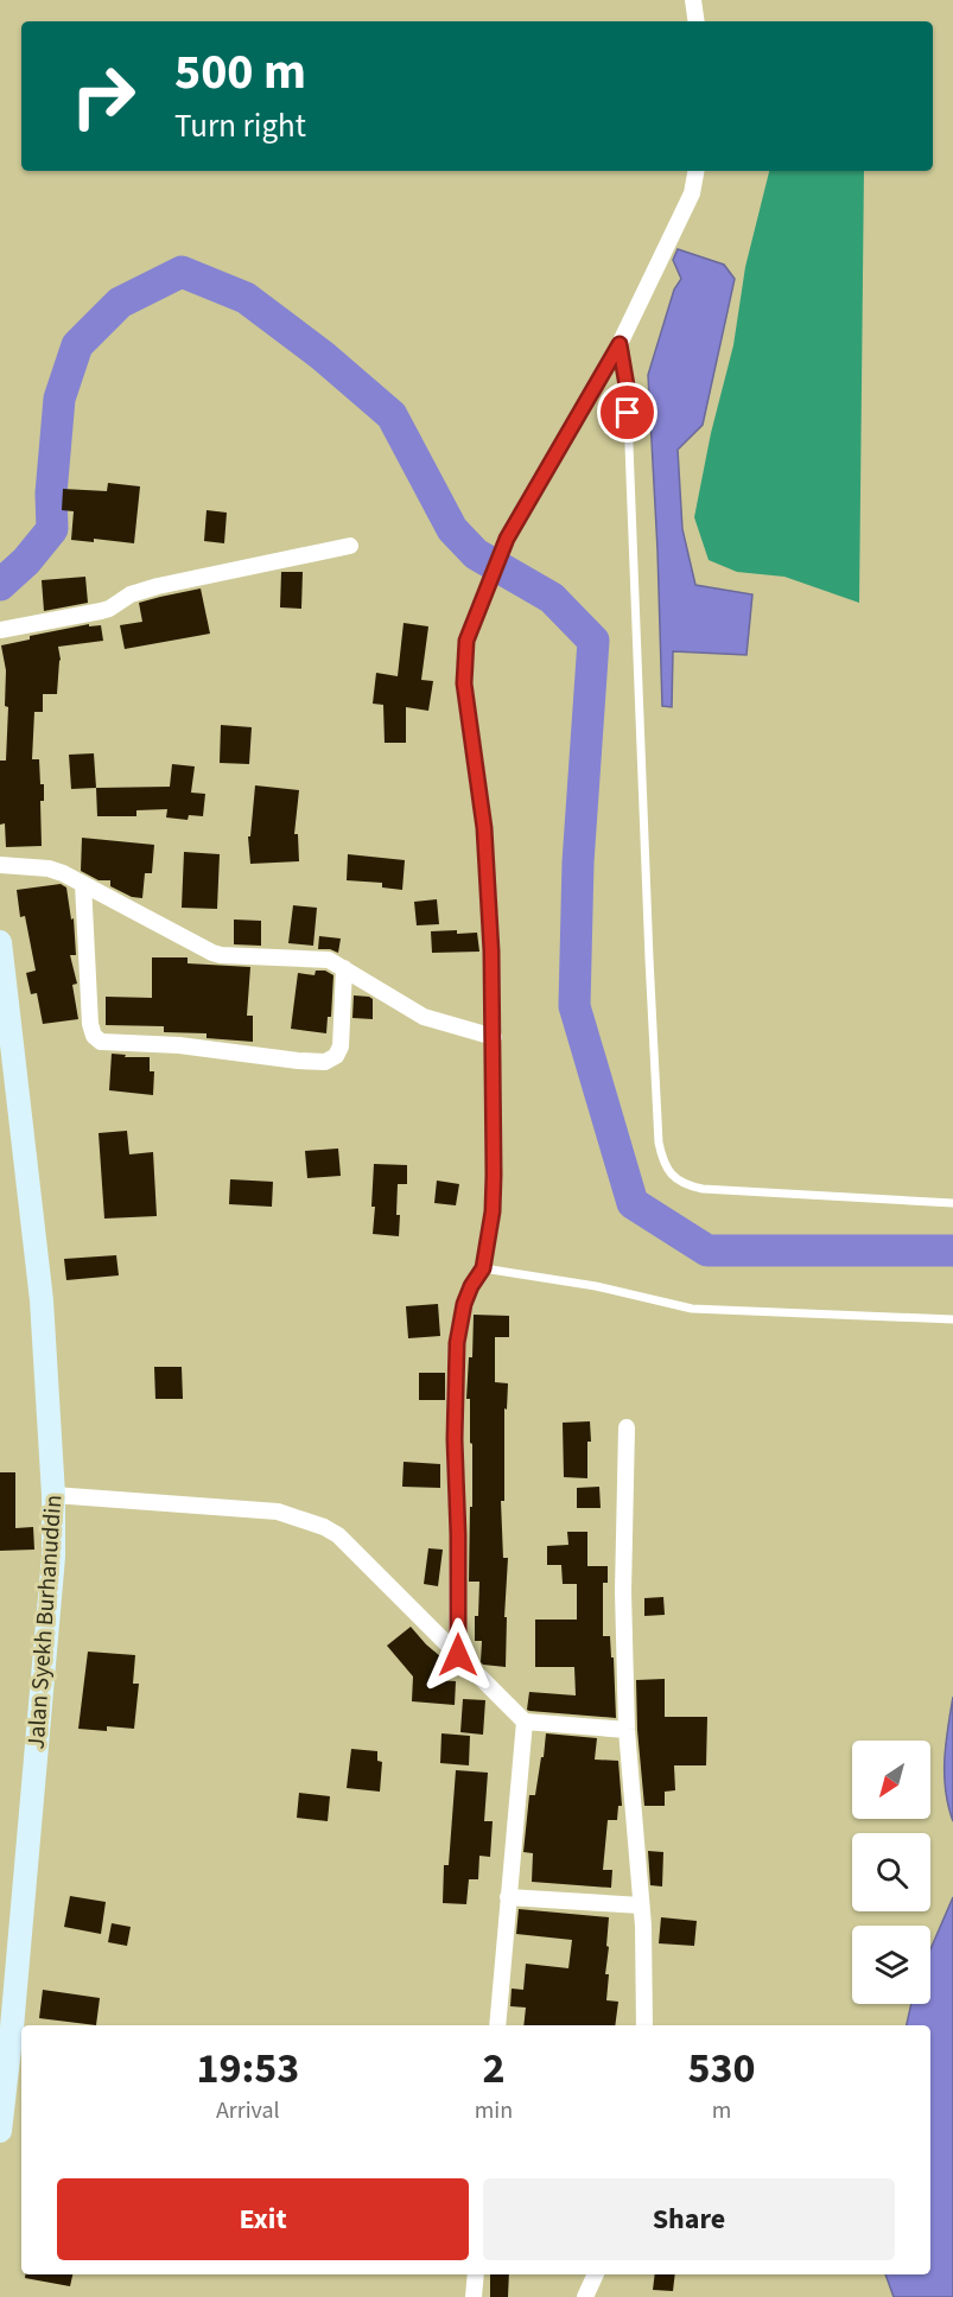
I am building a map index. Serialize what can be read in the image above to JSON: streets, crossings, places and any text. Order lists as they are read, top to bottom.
{
  "streets": {
    "main road": ["Jalan Syekh Burhanuddin"]
  },
  "north": "bottom left",
  "page": {
    "turn": ["500 m", "Turn right"],
    "eta": [
      "19:53",
      "Arrival",
      "2",
      "min",
      "530",
      "m"
    ],
    "buttons": ["Exit", "Share"]
  }
}
